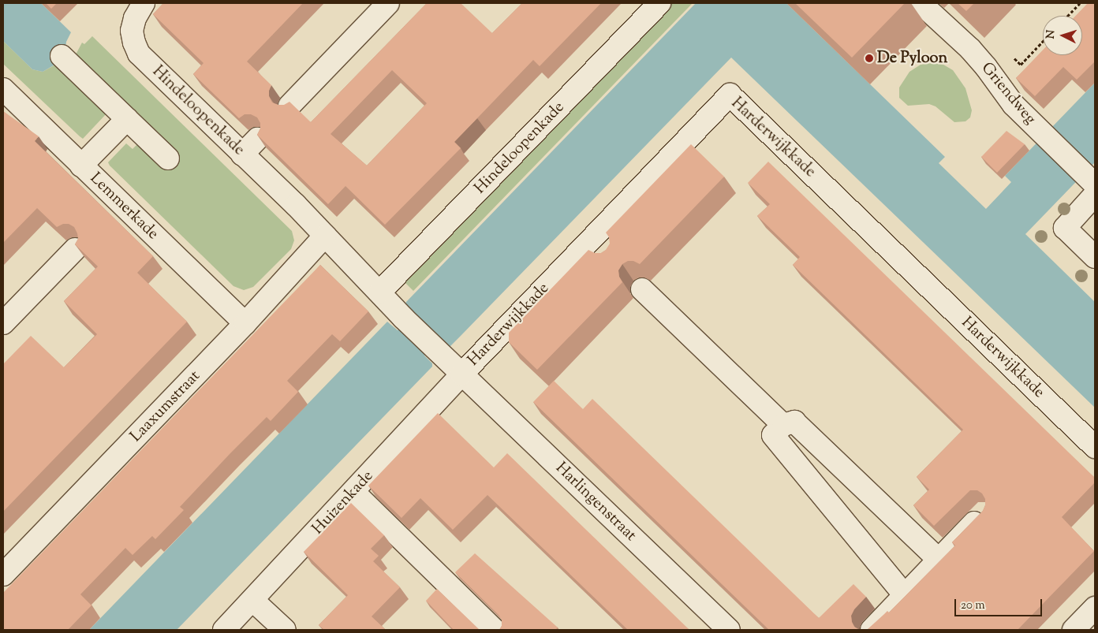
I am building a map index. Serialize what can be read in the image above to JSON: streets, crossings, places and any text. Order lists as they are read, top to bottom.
{
  "streets": {
    "street": [
      "Griendweg",
      "Hindeloopenkade",
      "Harderwijkkade",
      "Lemmerkade",
      "Laaxumstraat",
      "Harlingenstraat",
      "Huizenkade"
    ]
  },
  "crossings": [
    ["Hindeloopenkade", "Harderwijkkade"],
    ["Hindeloopenkade", "Laaxumstraat"],
    ["Hindeloopenkade", "Harlingenstraat"],
    ["Hindeloopenkade", "Huizenkade"],
    ["Harderwijkkade", "Harlingenstraat"],
    ["Harderwijkkade", "Huizenkade"],
    ["Lemmerkade", "Laaxumstraat"],
    ["Harlingenstraat", "Huizenkade"]
  ],
  "places": ["De Pyloon"],
  "scale_bar": "20 m",
  "north": "left"
}
